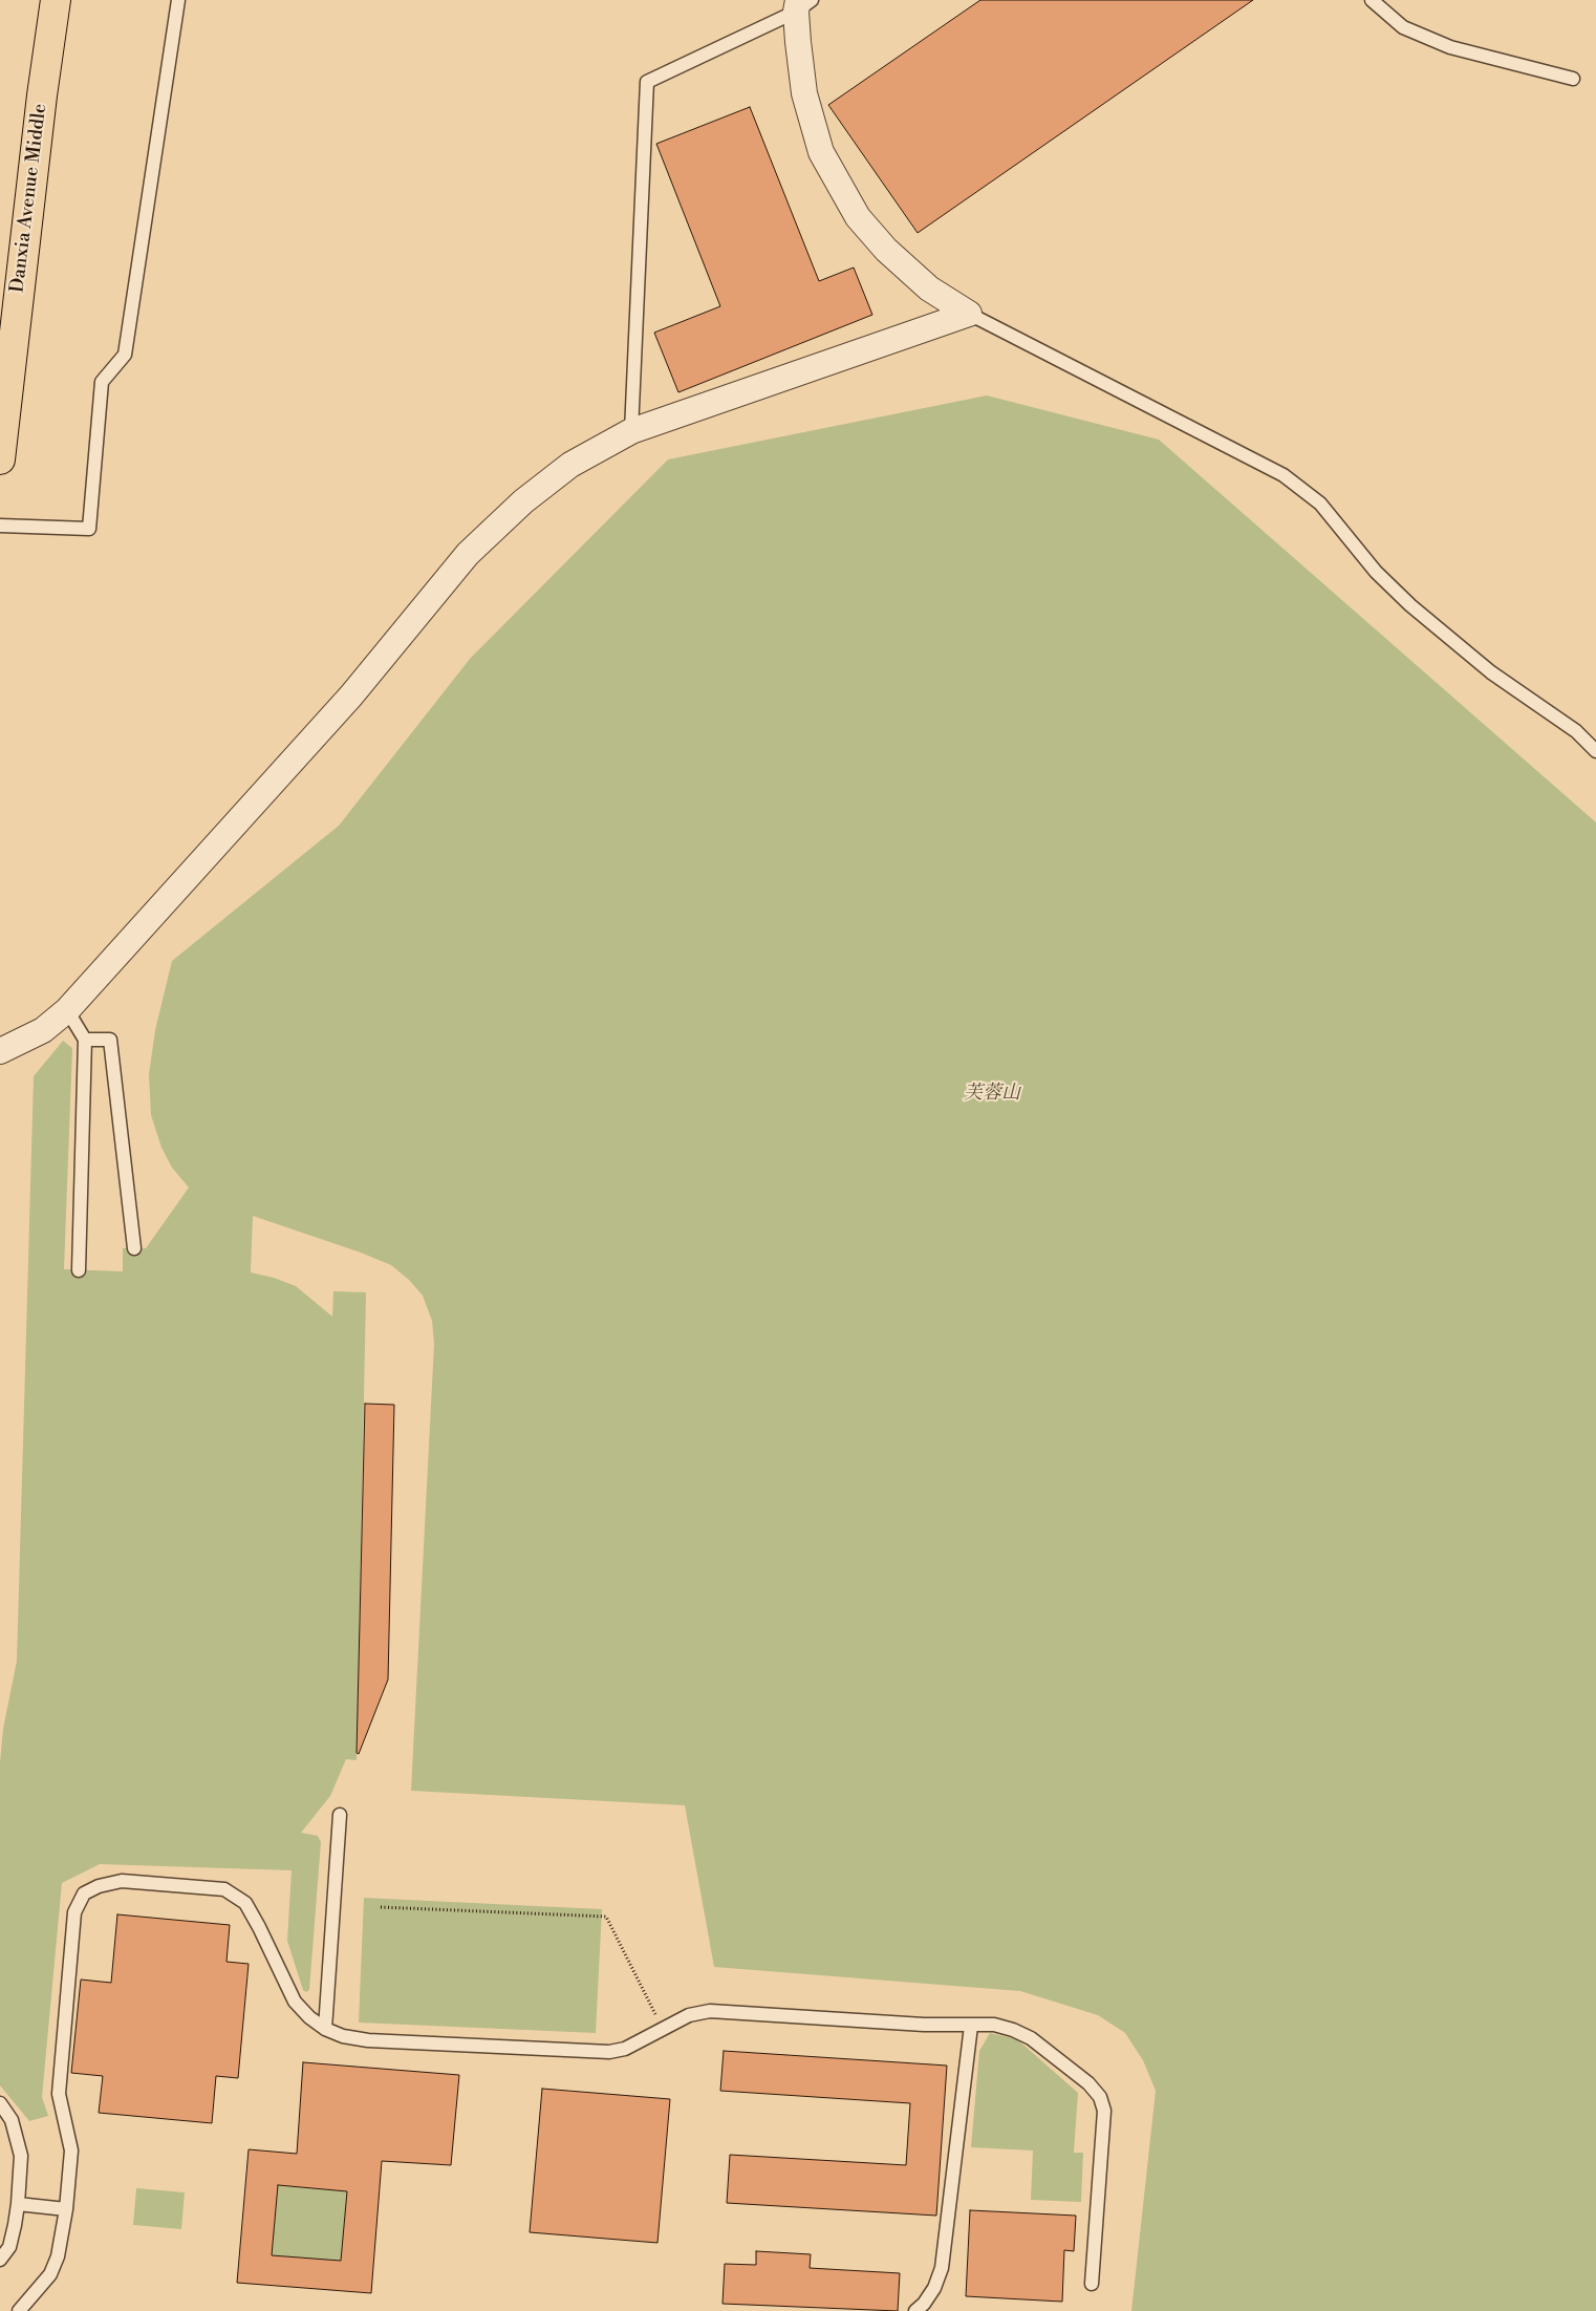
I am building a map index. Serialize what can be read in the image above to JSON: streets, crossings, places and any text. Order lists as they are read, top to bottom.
{
  "streets": {
    "main road": ["Danxia Avenue Middle"]
  },
  "parks": ["芙蓉山"]
}
